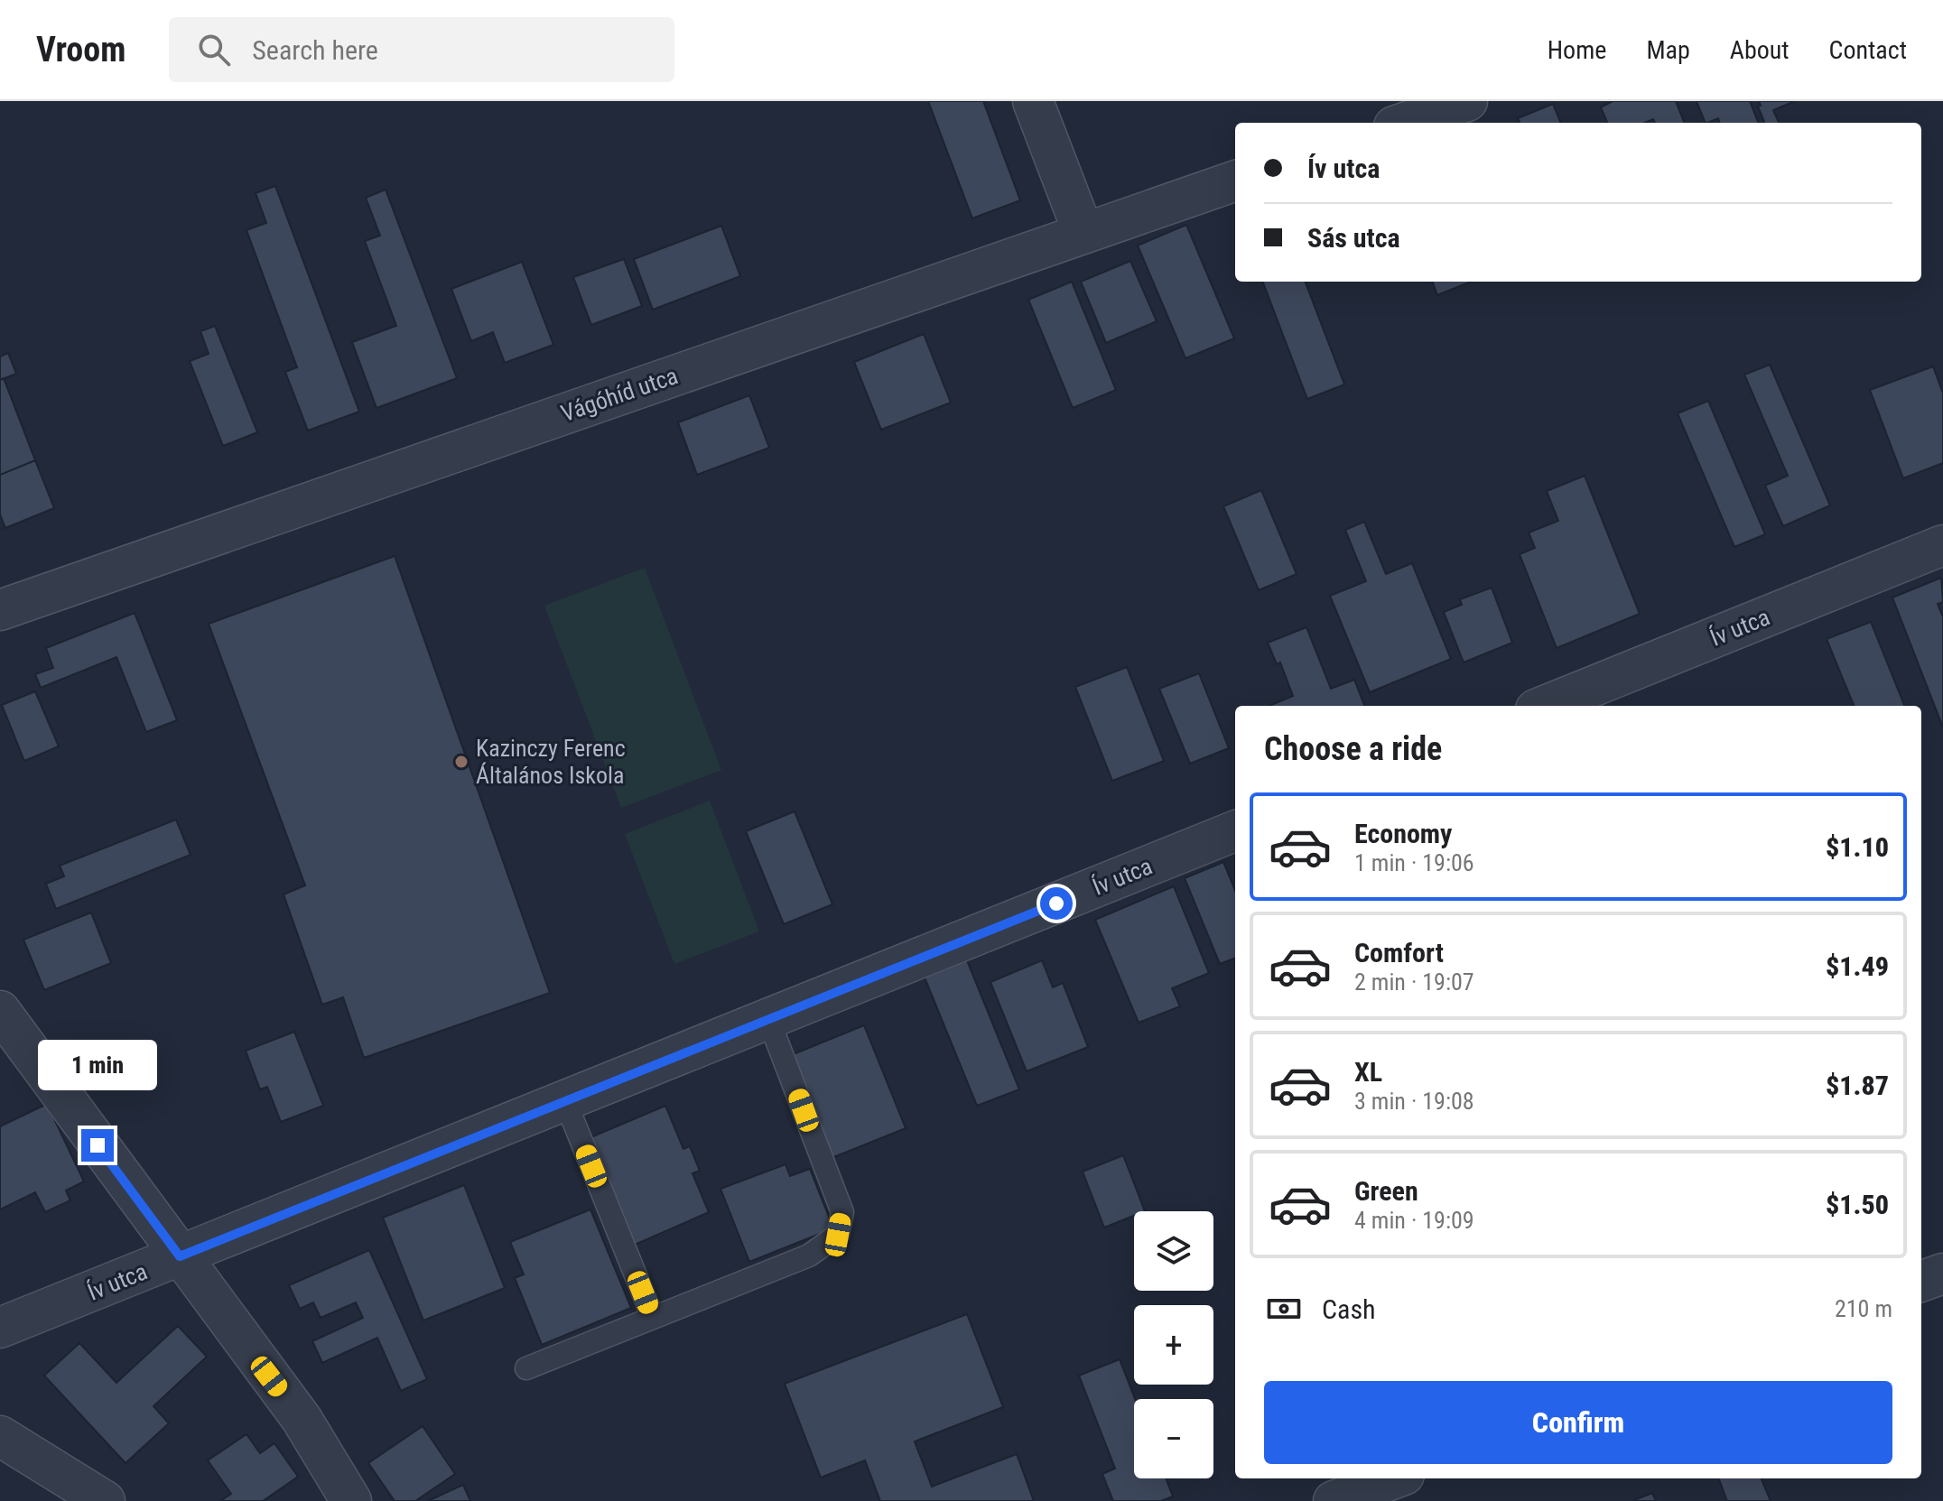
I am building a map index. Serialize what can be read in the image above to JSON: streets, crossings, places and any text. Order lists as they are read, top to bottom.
{
  "streets": {
    "street": ["Vágóhíd utca", "Ív utca"]
  },
  "places": ["Kazinczy Ferenc Általános Iskola"],
  "page": {
    "header": "Vroom",
    "search": "Search here",
    "nav": [
      "Home",
      "Map",
      "About",
      "Contact"
    ],
    "banner": ["Ív utca", "Sás utca"],
    "heading": "Choose a ride",
    "list": [
      {
        "name": "Economy",
        "note": "1 min · 19:06",
        "value": "$1.10"
      },
      {
        "name": "Comfort",
        "note": "2 min · 19:07",
        "value": "$1.49"
      },
      {
        "name": "XL",
        "note": "3 min · 19:08",
        "value": "$1.87"
      },
      {
        "name": "Green",
        "note": "4 min · 19:09",
        "value": "$1.50"
      }
    ],
    "bubble": "1 min",
    "map_buttons": ["+", "−"],
    "pay": ["Cash", "210 m"],
    "buttons": "Confirm"
  }
}
